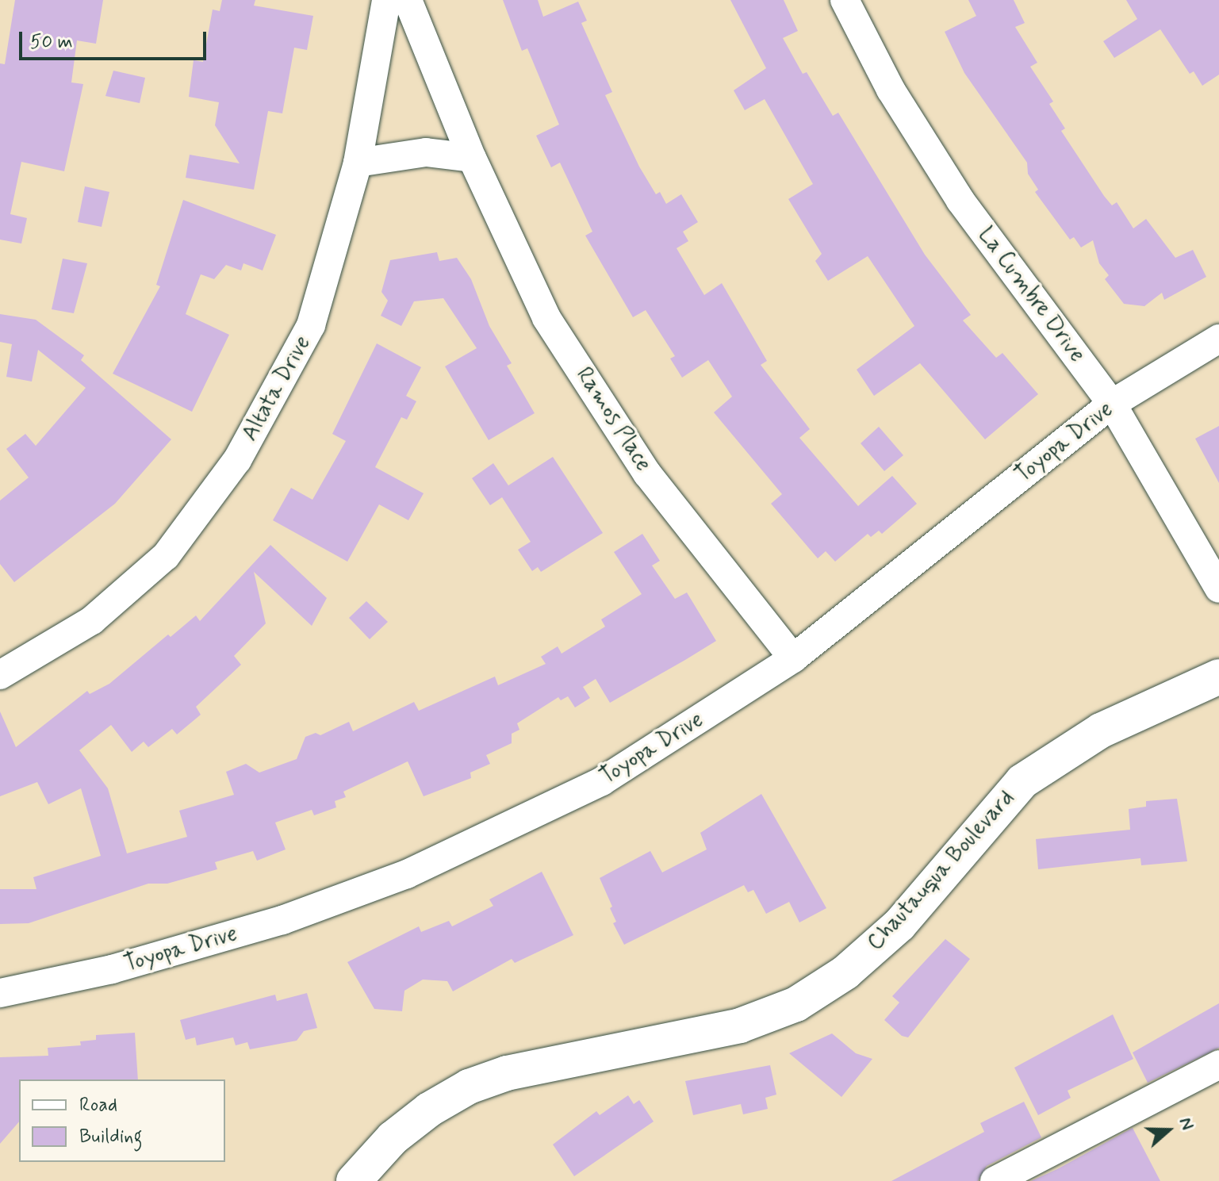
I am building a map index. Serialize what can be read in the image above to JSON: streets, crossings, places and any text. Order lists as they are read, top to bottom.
{
  "streets": {
    "street": [
      "La Cumbre Drive",
      "Altata Drive",
      "Ramos Place",
      "Toyopa Drive",
      "Chautauqua Boulevard"
    ]
  },
  "crossings": [
    ["La Cumbre Drive", "Toyopa Drive"],
    ["Ramos Place", "Toyopa Drive"]
  ],
  "legend": ["Road", "Building"],
  "scale_bar": "50 m",
  "north": "right"
}
